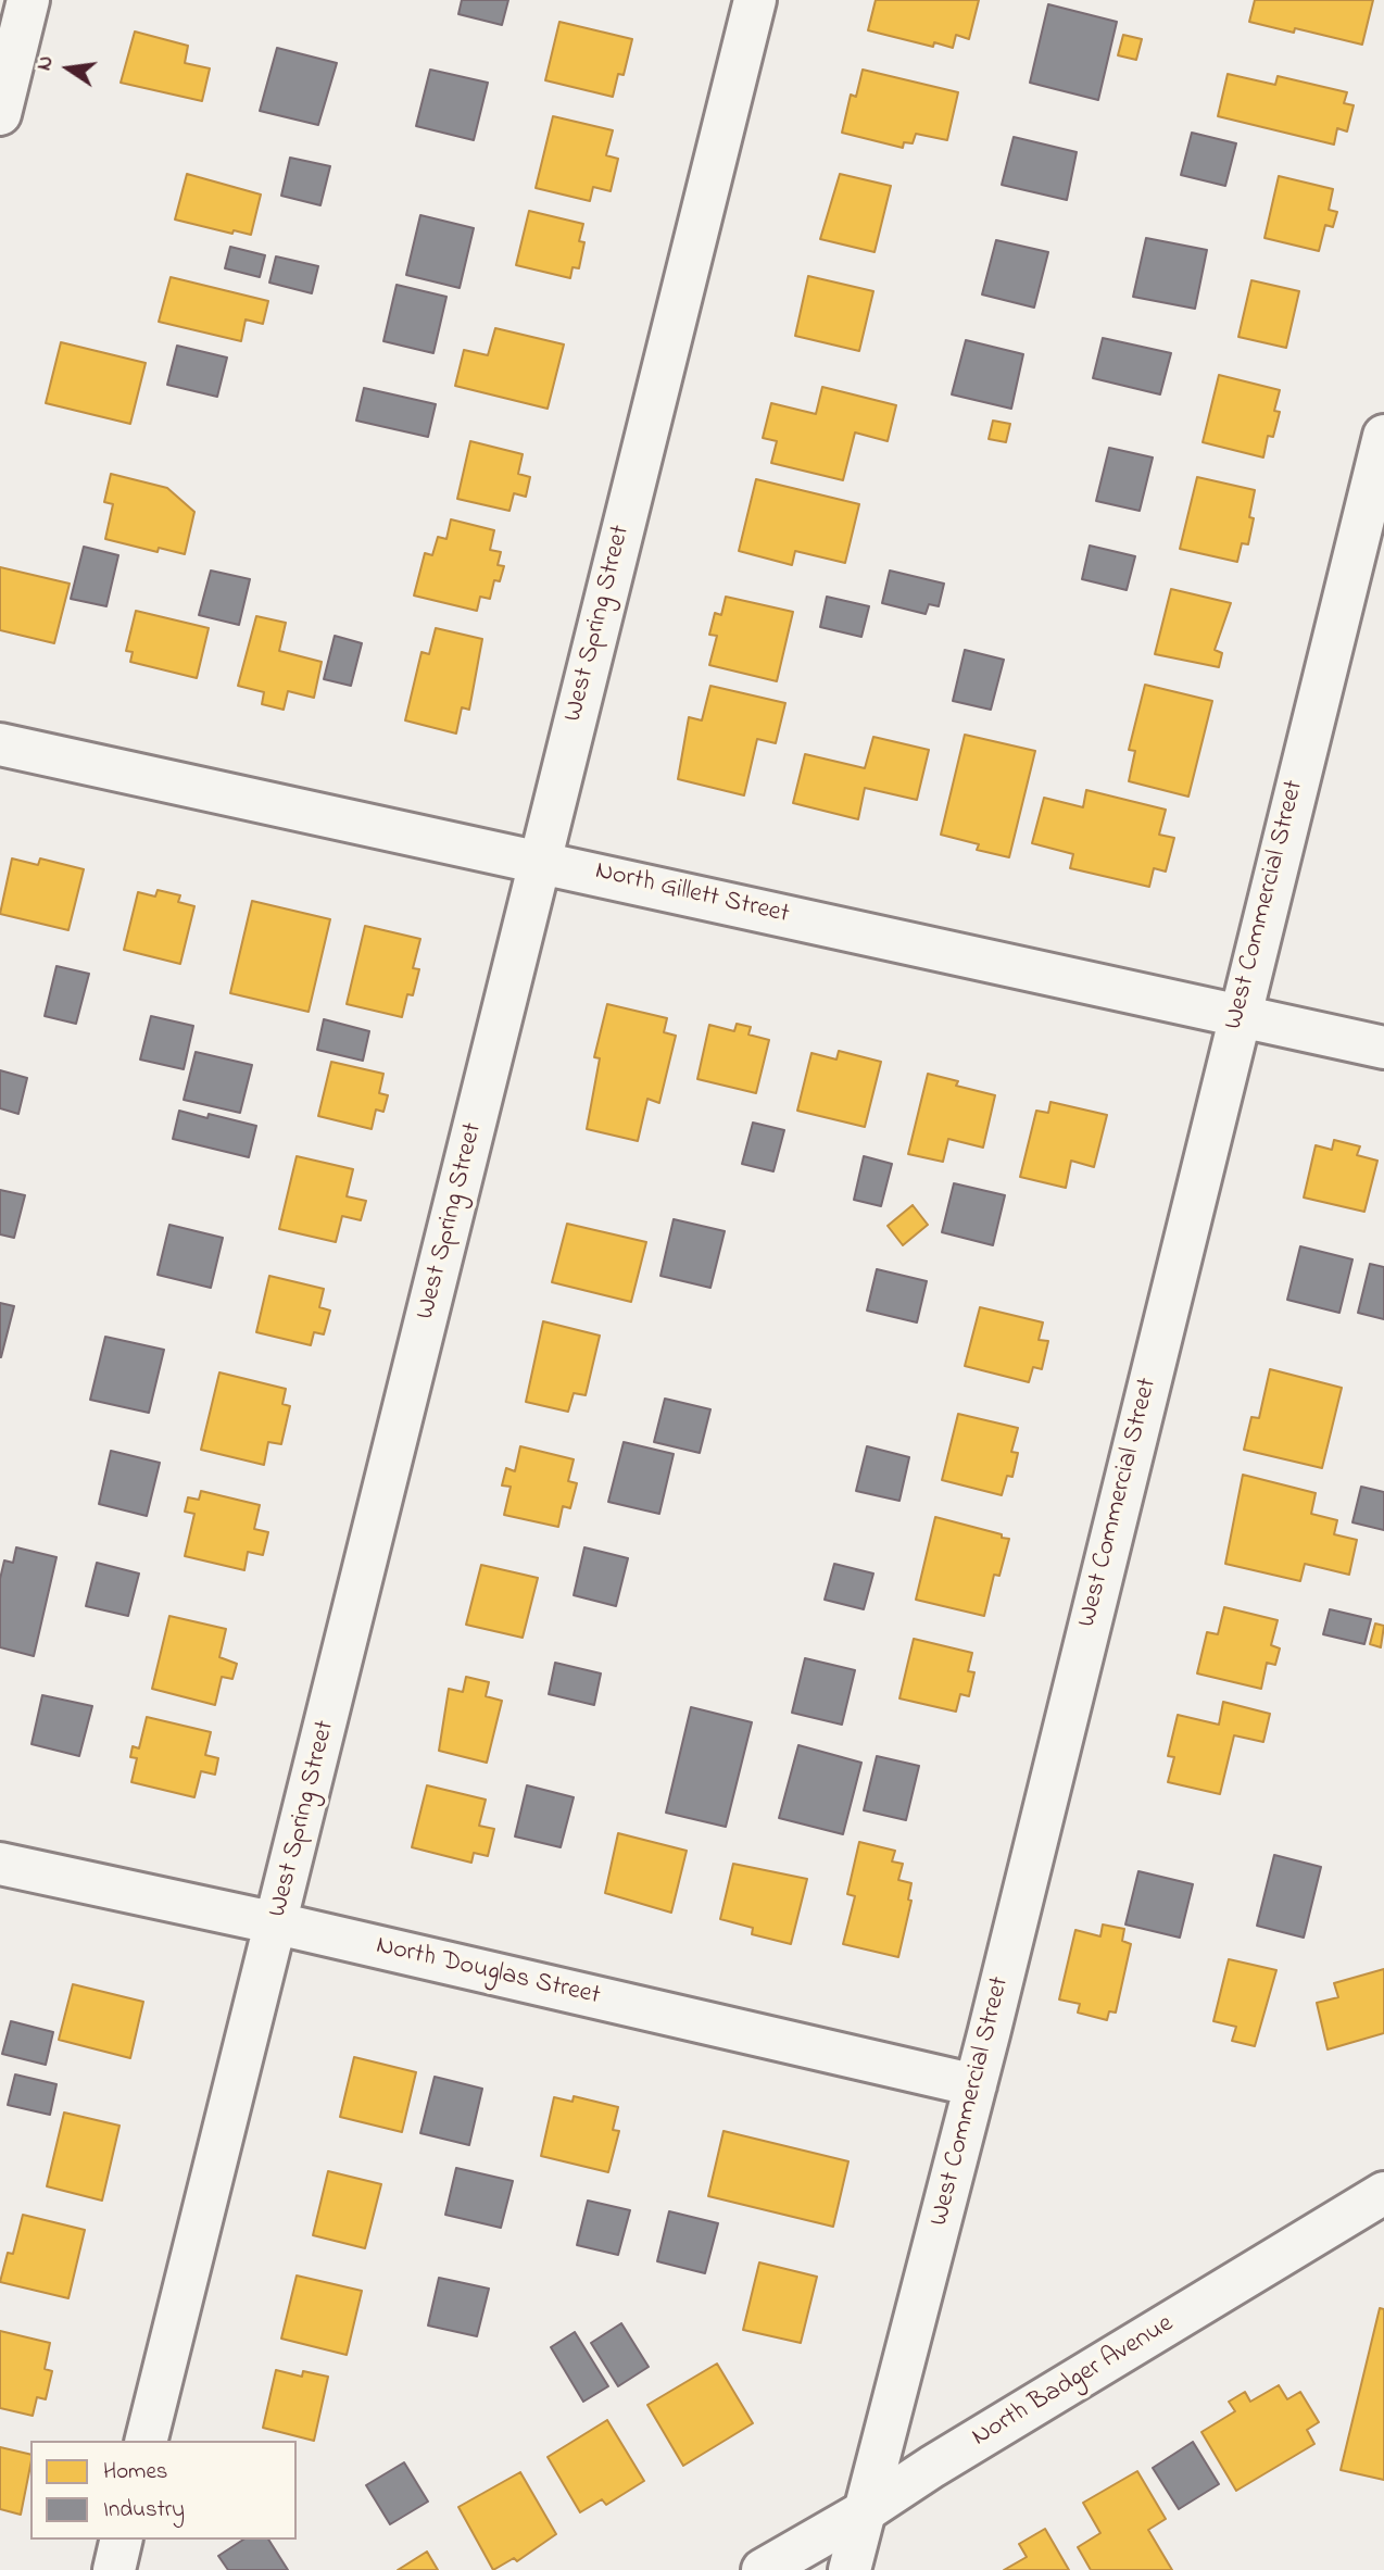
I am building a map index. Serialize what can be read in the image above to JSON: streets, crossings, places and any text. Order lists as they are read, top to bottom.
{
  "streets": {
    "street": [
      "West Spring Street",
      "North Gillett Street",
      "West Commercial Street",
      "North Douglas Street",
      "North Badger Avenue"
    ]
  },
  "crossings": [
    ["West Spring Street", "North Gillett Street"],
    ["West Spring Street", "North Douglas Street"],
    ["North Gillett Street", "West Commercial Street"],
    ["West Commercial Street", "North Douglas Street"],
    ["West Commercial Street", "North Badger Avenue"]
  ],
  "legend": ["Homes", "Industry"],
  "north": "left"
}
